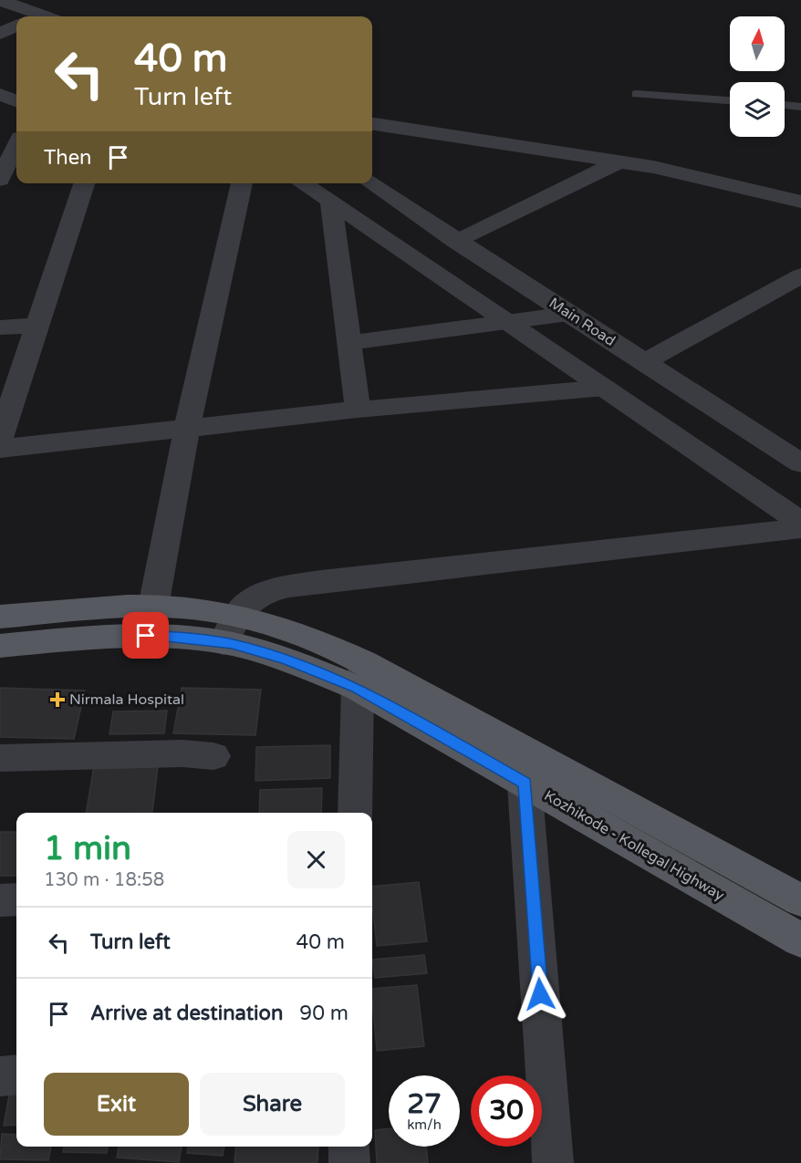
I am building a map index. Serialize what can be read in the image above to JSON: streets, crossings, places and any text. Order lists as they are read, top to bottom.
{
  "streets": {
    "main road": ["Kozhikode - Kollegal Highway"],
    "street": ["Main Road"]
  },
  "places": {
    "health": ["Nirmala Hospital"]
  },
  "north": "top",
  "page": {
    "turn": ["40 m", "Turn left"],
    "then": "Then",
    "heading": ["1 min", "130 m · 18:58"],
    "list": [
      {
        "name": "Turn left",
        "value": "40 m"
      },
      {
        "name": "Arrive at destination",
        "value": "90 m"
      }
    ],
    "buttons": ["Exit", "Share"],
    "speed": "27 km/h",
    "limit": "30"
  }
}
